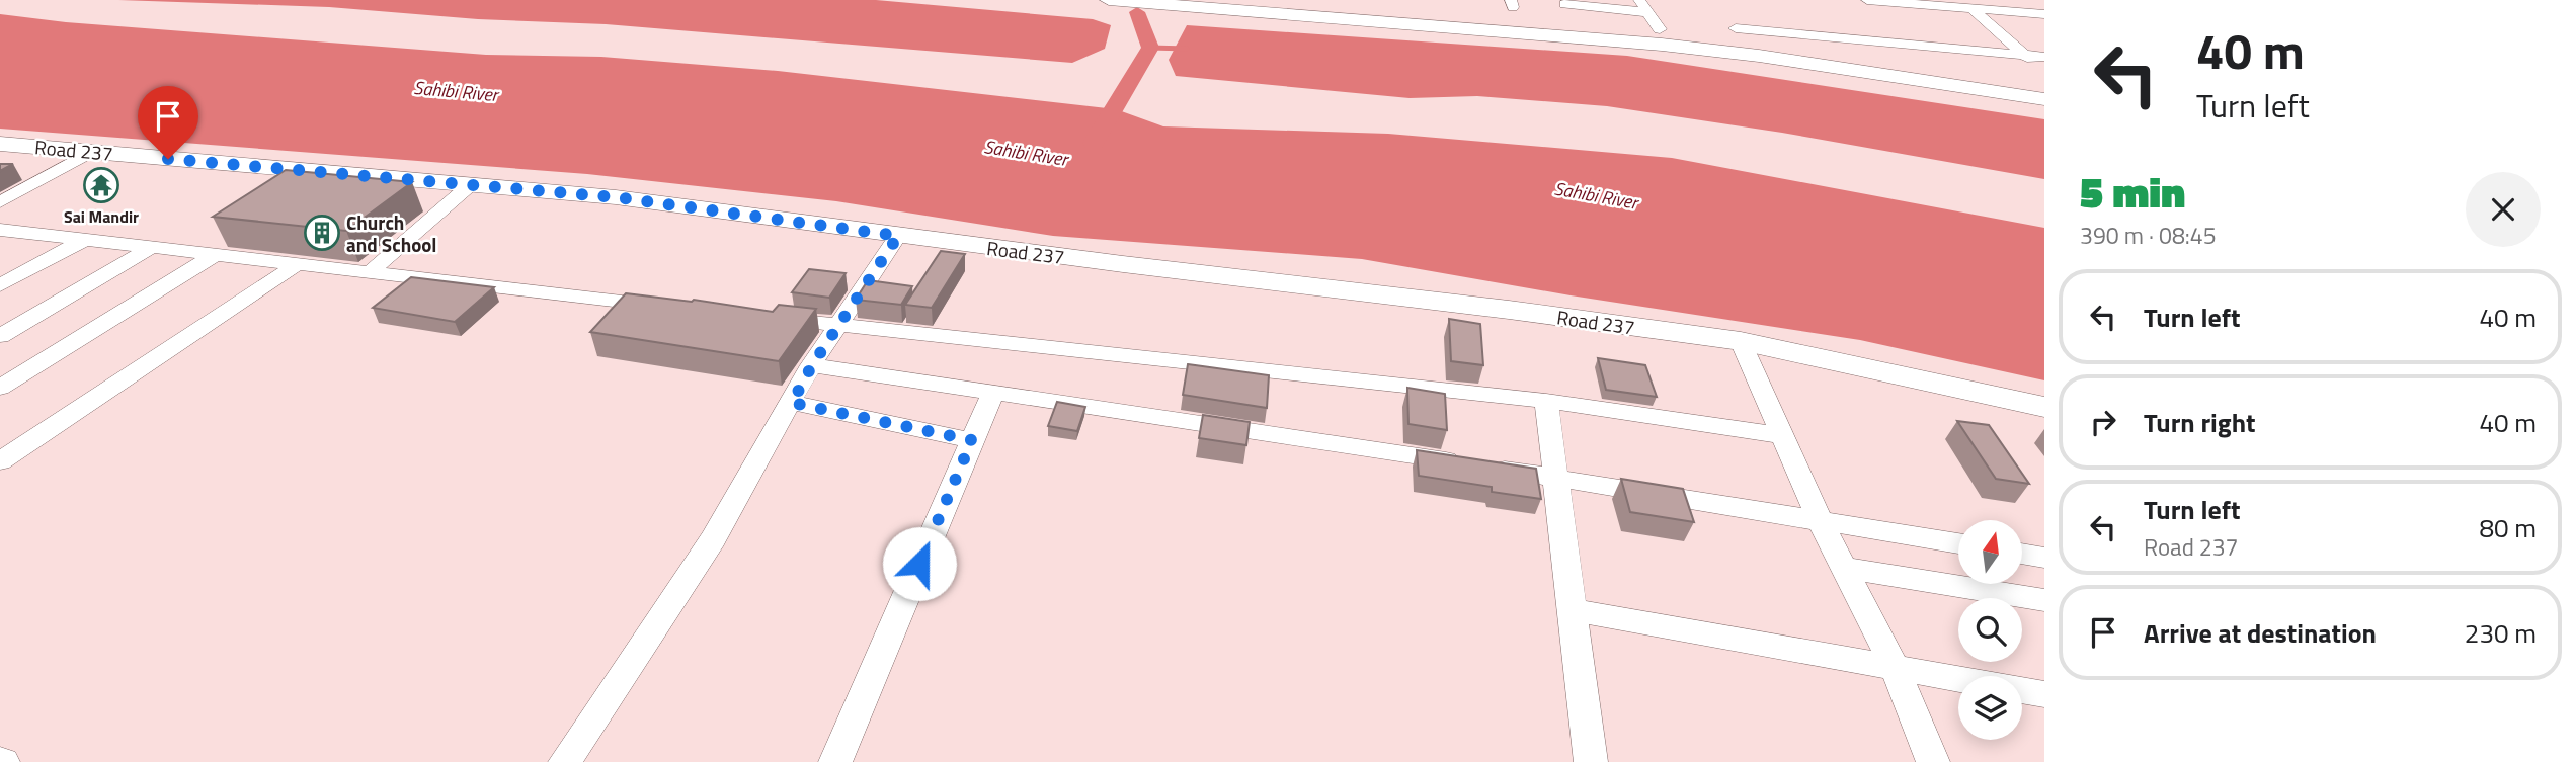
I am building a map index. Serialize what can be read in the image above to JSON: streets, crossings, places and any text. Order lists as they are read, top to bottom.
{
  "streets": {
    "street": ["Road 237"]
  },
  "water": ["Sahibi River"],
  "places": {
    "temple": ["Sai Mandir"],
    "building": ["Church and School"]
  },
  "north": "top",
  "page": {
    "turn": ["40 m", "Turn left"],
    "heading": ["5 min", "390 m · 08:45"],
    "list": [
      {
        "name": "Turn left",
        "value": "40 m"
      },
      {
        "name": "Turn right",
        "value": "40 m"
      },
      {
        "name": "Turn left",
        "note": "Road 237",
        "value": "80 m"
      },
      {
        "name": "Arrive at destination",
        "value": "230 m"
      }
    ]
  }
}
